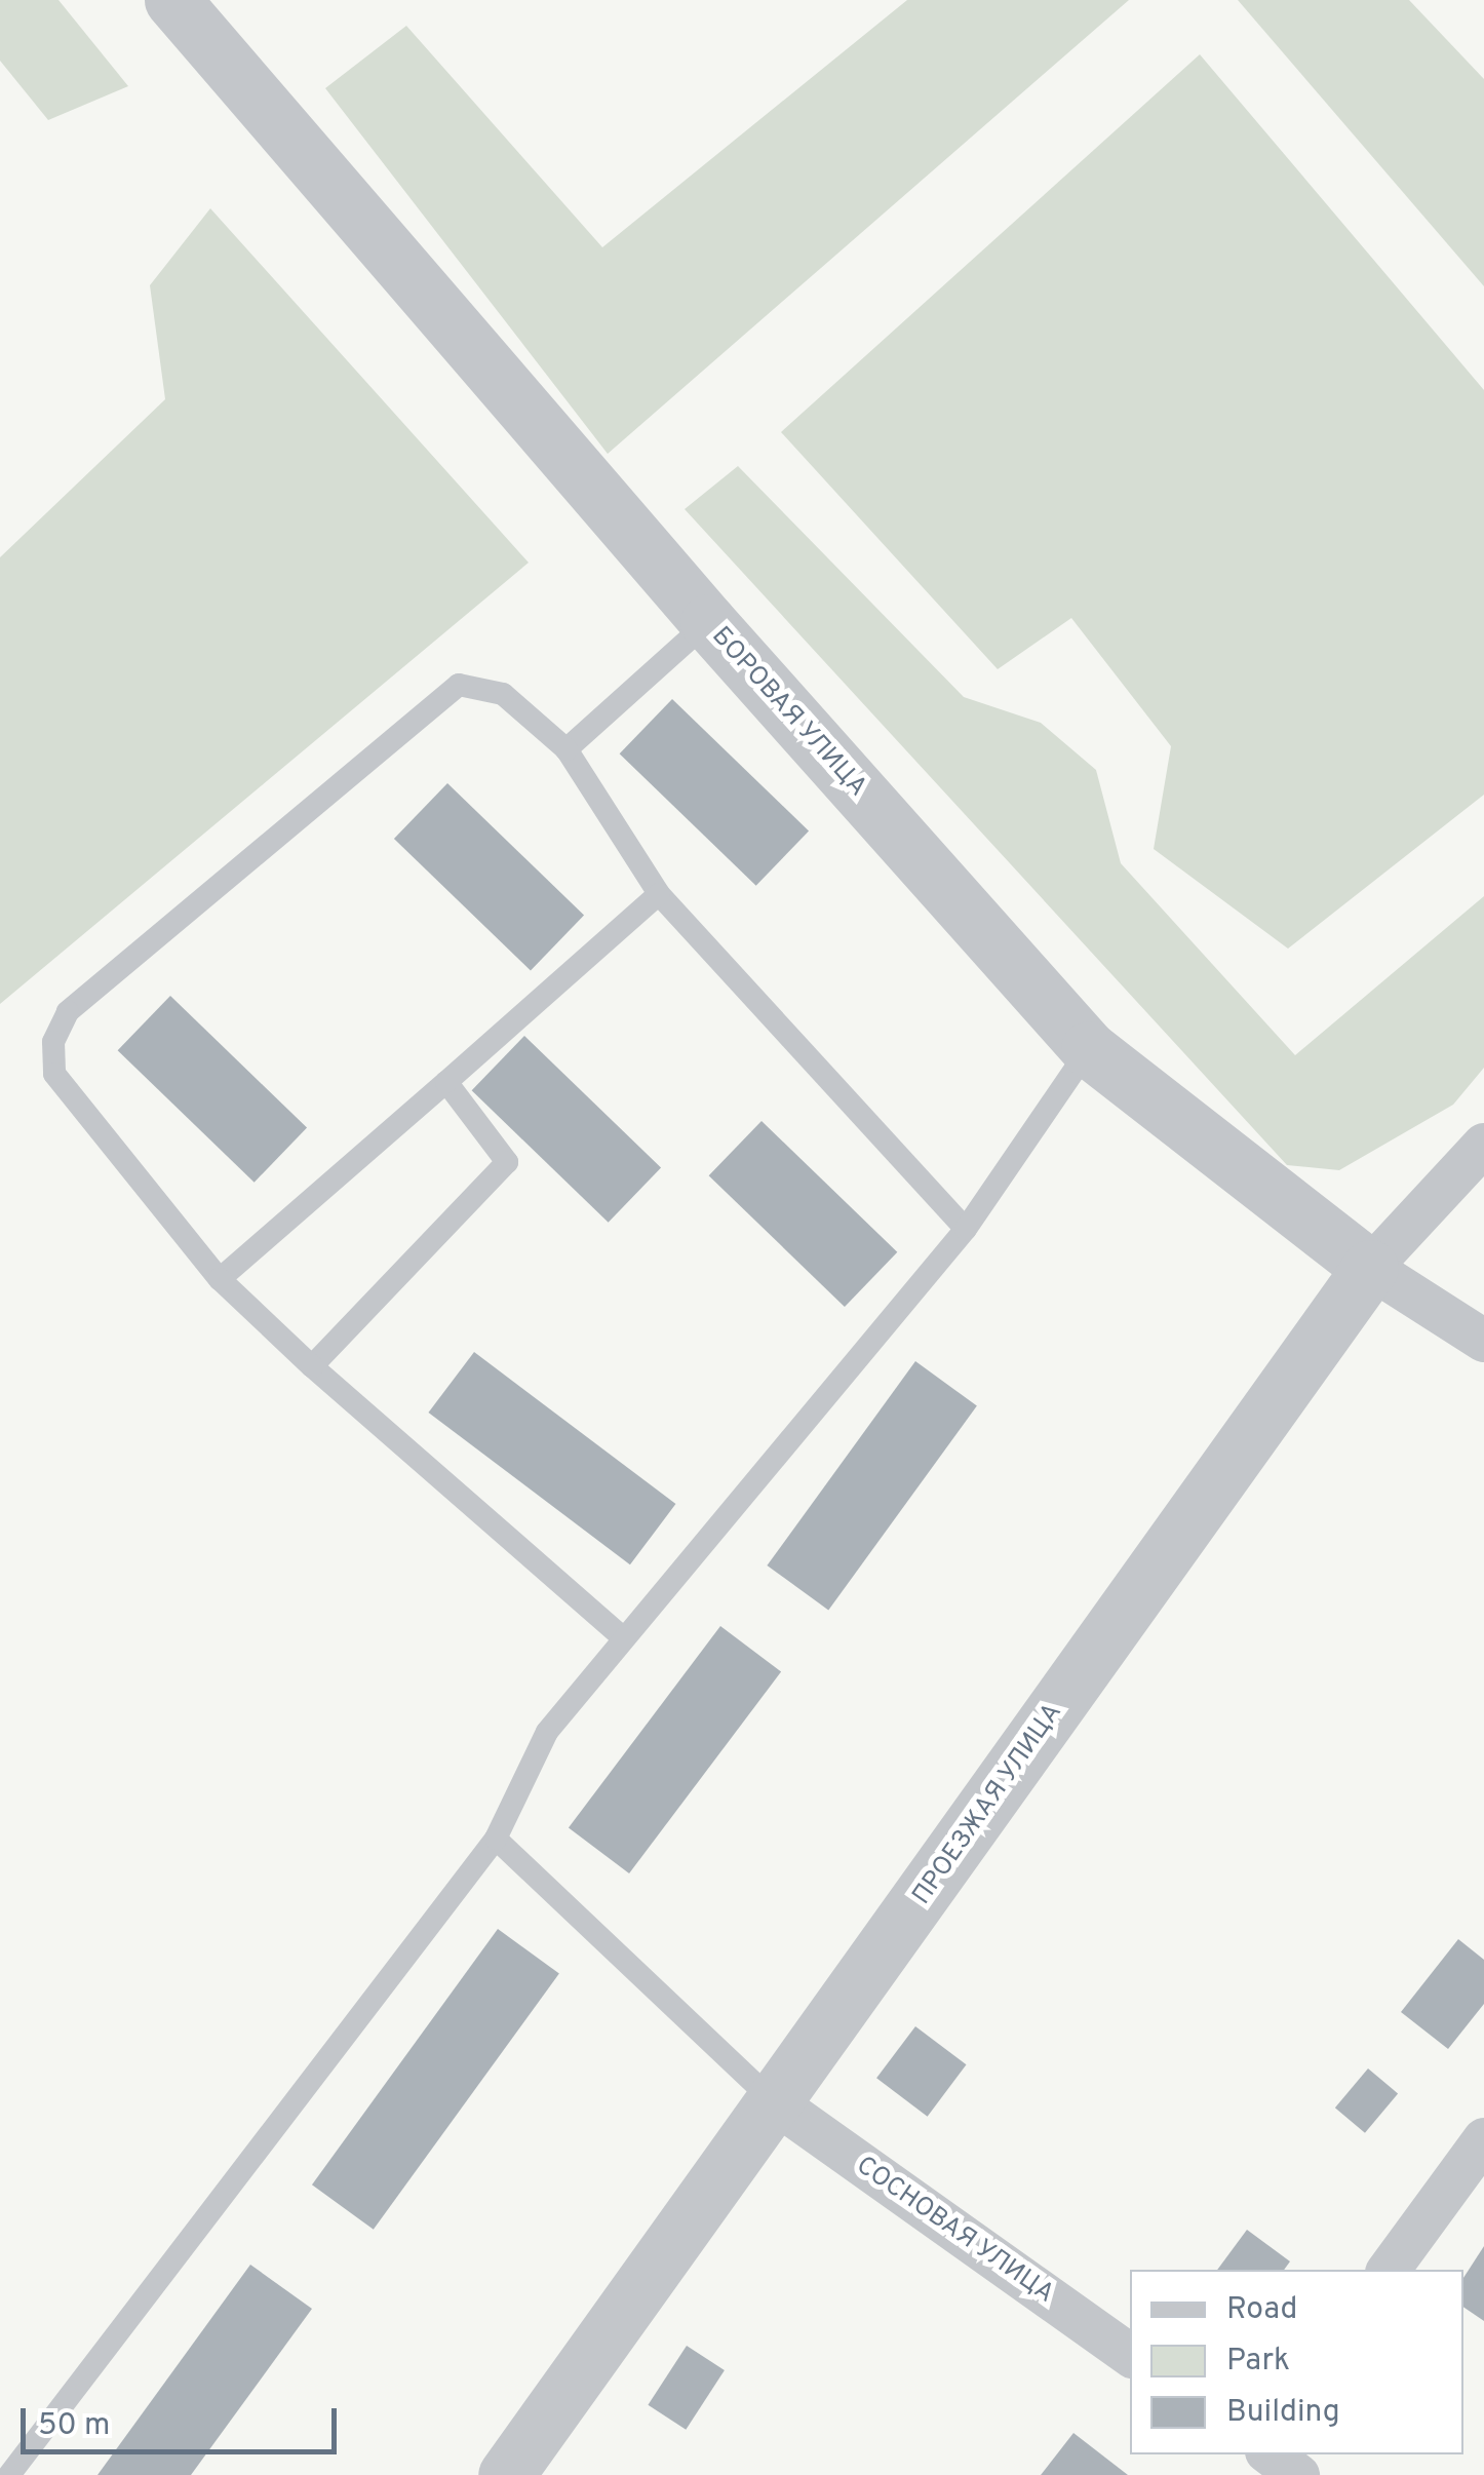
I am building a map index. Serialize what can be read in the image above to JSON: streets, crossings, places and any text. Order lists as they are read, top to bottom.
{
  "streets": {
    "street": ["БОРОВАЯ УЛИЦА", "ПРОЕЗЖАЯ УЛИЦА", "СОСНОВАЯ УЛИЦА"]
  },
  "crossings": [
    ["БОРОВАЯ УЛИЦА", "ПРОЕЗЖАЯ УЛИЦА"],
    ["ПРОЕЗЖАЯ УЛИЦА", "СОСНОВАЯ УЛИЦА"]
  ],
  "legend": ["Road", "Park", "Building"],
  "scale_bar": "50 m"
}
